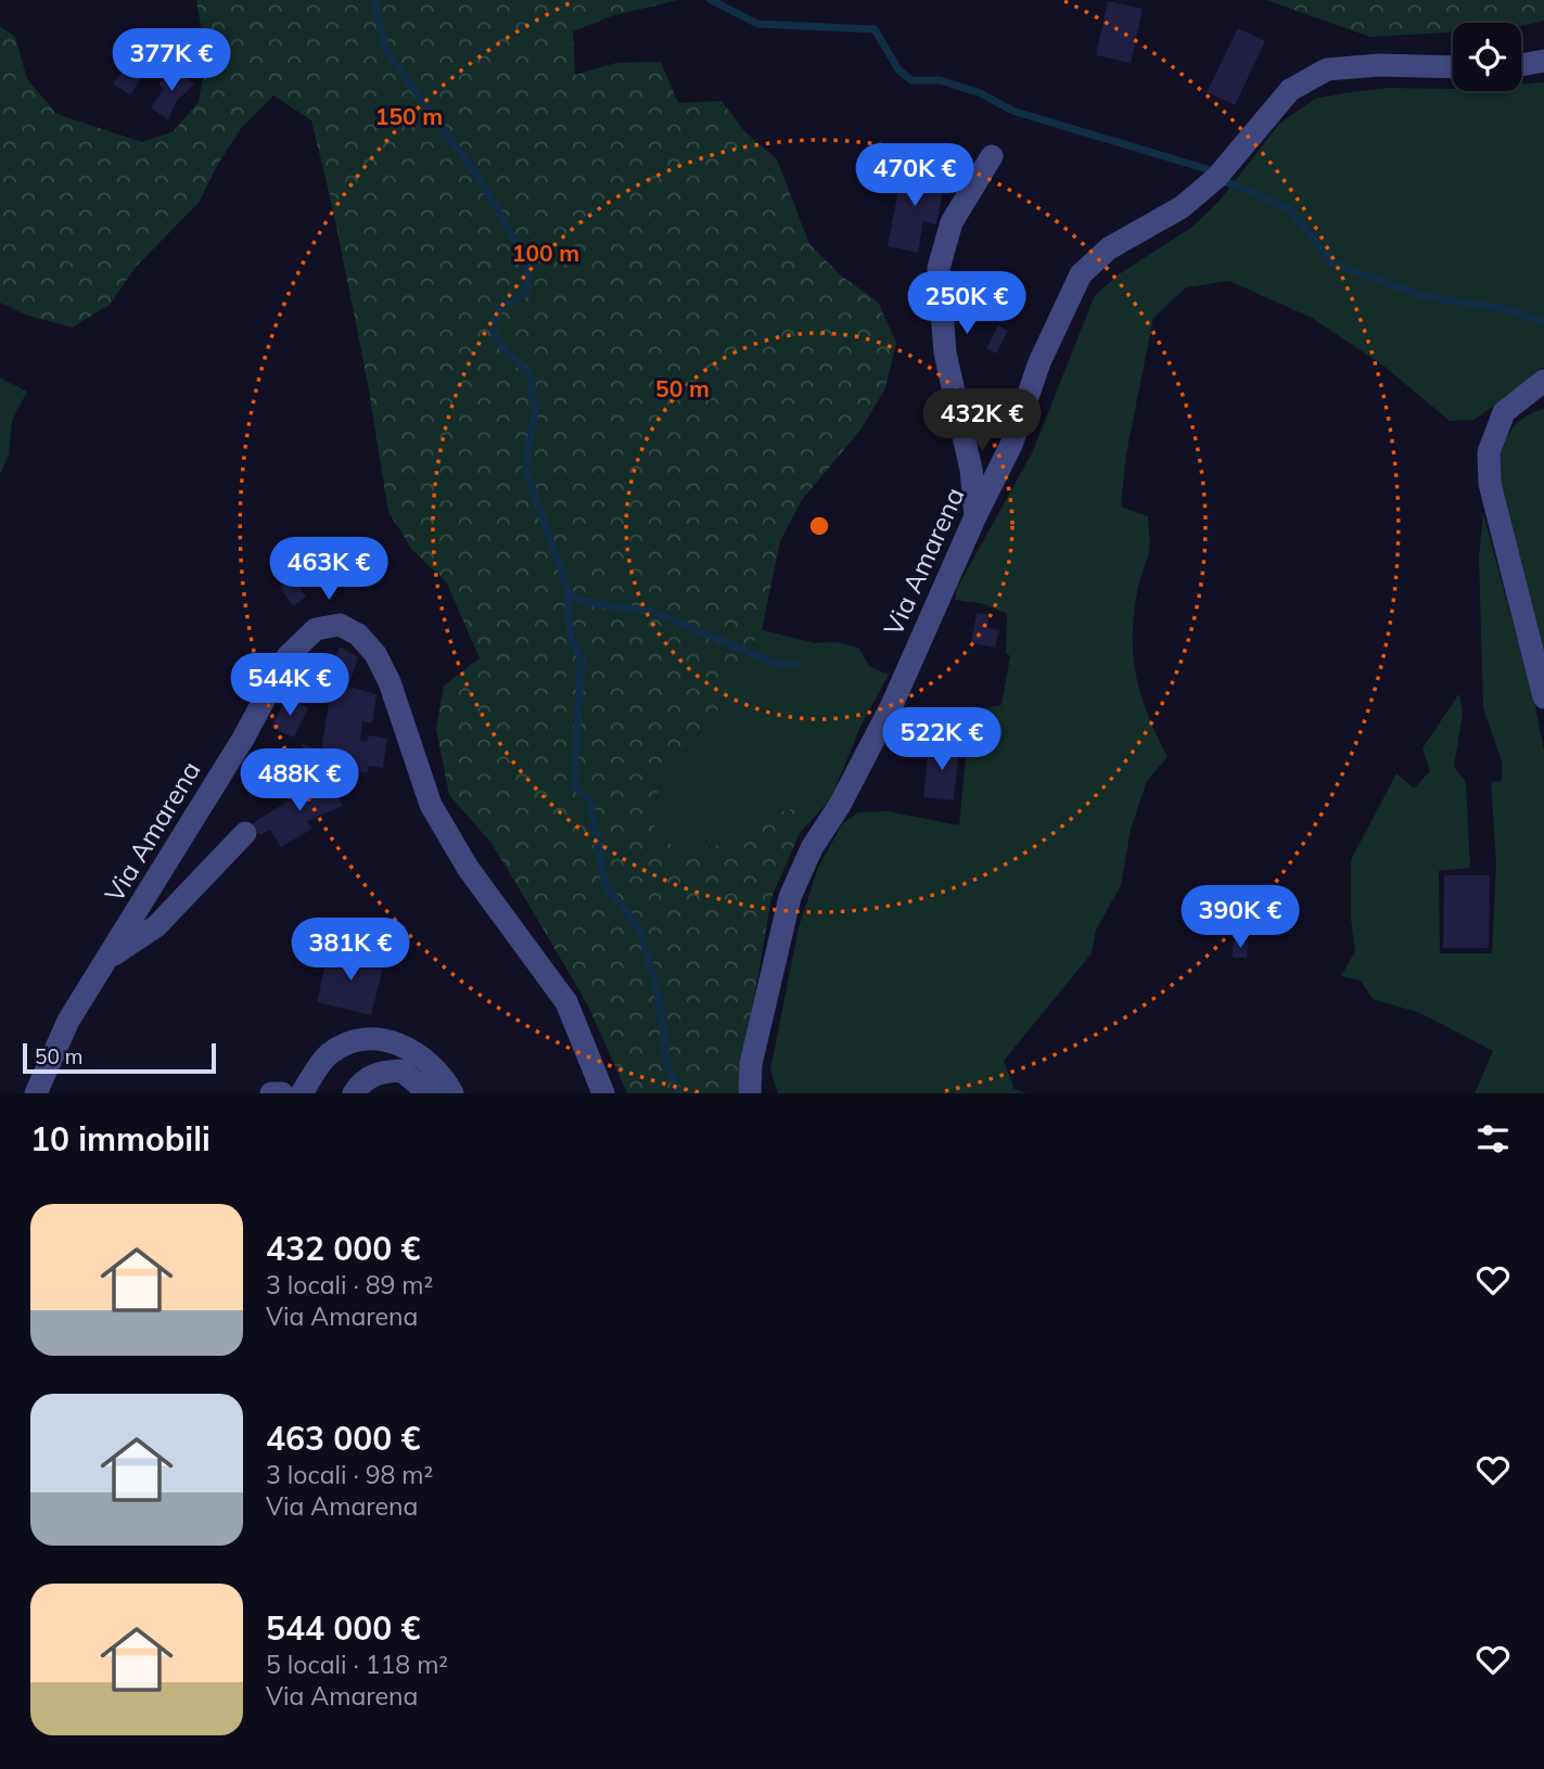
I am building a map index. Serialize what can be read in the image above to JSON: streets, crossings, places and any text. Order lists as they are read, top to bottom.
{
  "streets": {
    "street": ["Via Amarena"]
  },
  "scale_bar": "50 m",
  "page": {
    "price": [
      "377K €",
      "470K €",
      "250K €",
      "432K €",
      "463K €",
      "544K €",
      "522K €",
      "488K €",
      "390K €",
      "381K €"
    ],
    "scale": "50 m",
    "heading": "10 immobili",
    "list": [
      {
        "name": "432 000 €",
        "note": "3 locali · 89 m² · Via Amarena"
      },
      {
        "name": "463 000 €",
        "note": "3 locali · 98 m² · Via Amarena"
      },
      {
        "name": "544 000 €",
        "note": "5 locali · 118 m² · Via Amarena"
      }
    ]
  },
  "rings": ["150 m", "100 m", "50 m"]
}
